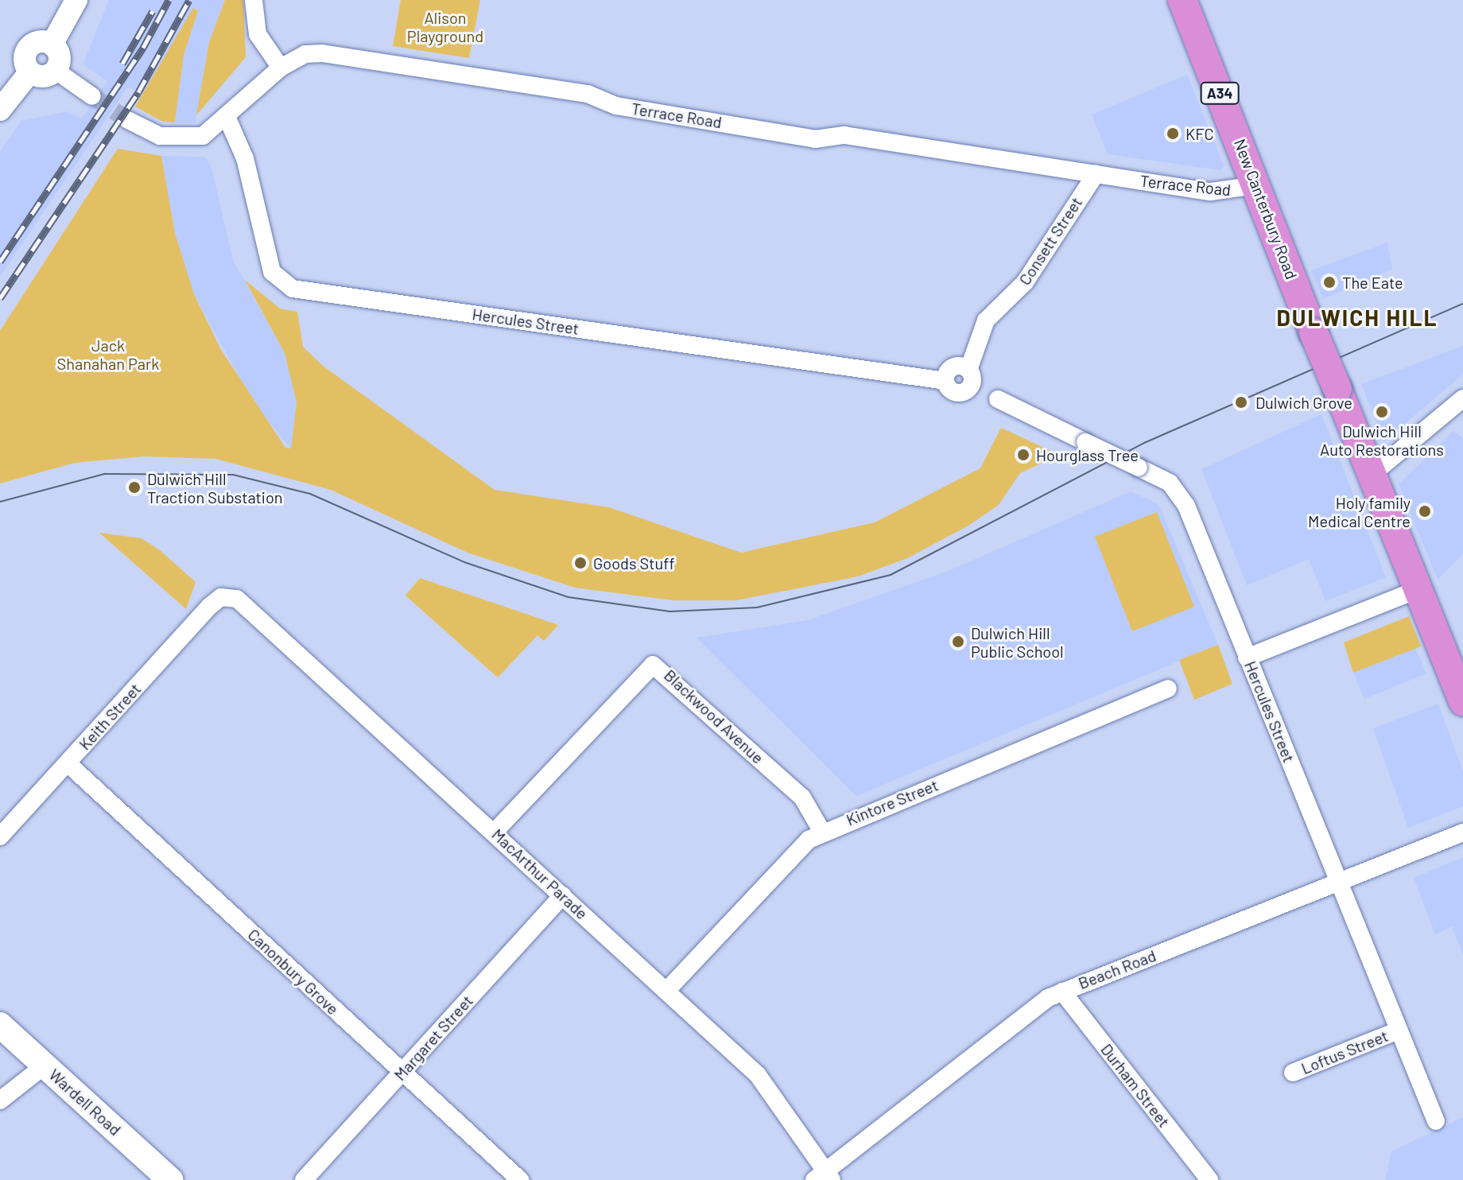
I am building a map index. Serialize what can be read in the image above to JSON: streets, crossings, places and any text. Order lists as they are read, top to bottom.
{
  "streets": {
    "highway": ["A34", "New Canterbury Road"],
    "main road": ["Wardell Road"],
    "street": [
      "Terrace Road",
      "Consett Street",
      "Hercules Street",
      "Keith Street",
      "Blackwood Avenue",
      "Kintore Street",
      "MacArthur Parade",
      "Beach Road",
      "Canonbury Grove",
      "Margaret Street",
      "Loftus Street",
      "Durham Street"
    ]
  },
  "crossings": [
    ["Terrace Road", "New Canterbury Road"],
    ["Terrace Road", "Consett Street"],
    ["Terrace Road", "Hercules Street"],
    ["Consett Street", "Hercules Street"],
    ["Hercules Street", "Beach Road"],
    ["Hercules Street", "Loftus Street"],
    ["Keith Street", "MacArthur Parade"],
    ["Keith Street", "Canonbury Grove"],
    ["Blackwood Avenue", "Kintore Street"],
    ["Blackwood Avenue", "MacArthur Parade"],
    ["Kintore Street", "MacArthur Parade"],
    ["MacArthur Parade", "Beach Road"],
    ["MacArthur Parade", "Margaret Street"],
    ["Beach Road", "Durham Street"],
    ["Canonbury Grove", "Margaret Street"]
  ],
  "districts": ["DULWICH HILL"],
  "parks": ["Alison Playground", "Jack Shanahan Park"],
  "places": [
    "KFC",
    "The Eate",
    "Dulwich Grove",
    "Dulwich Hill Auto Restorations",
    "Hourglass Tree",
    "Dulwich Hill Traction Substation",
    "Holy family Medical Centre",
    "Goods Stuff",
    "Dulwich Hill Public School"
  ]
}
